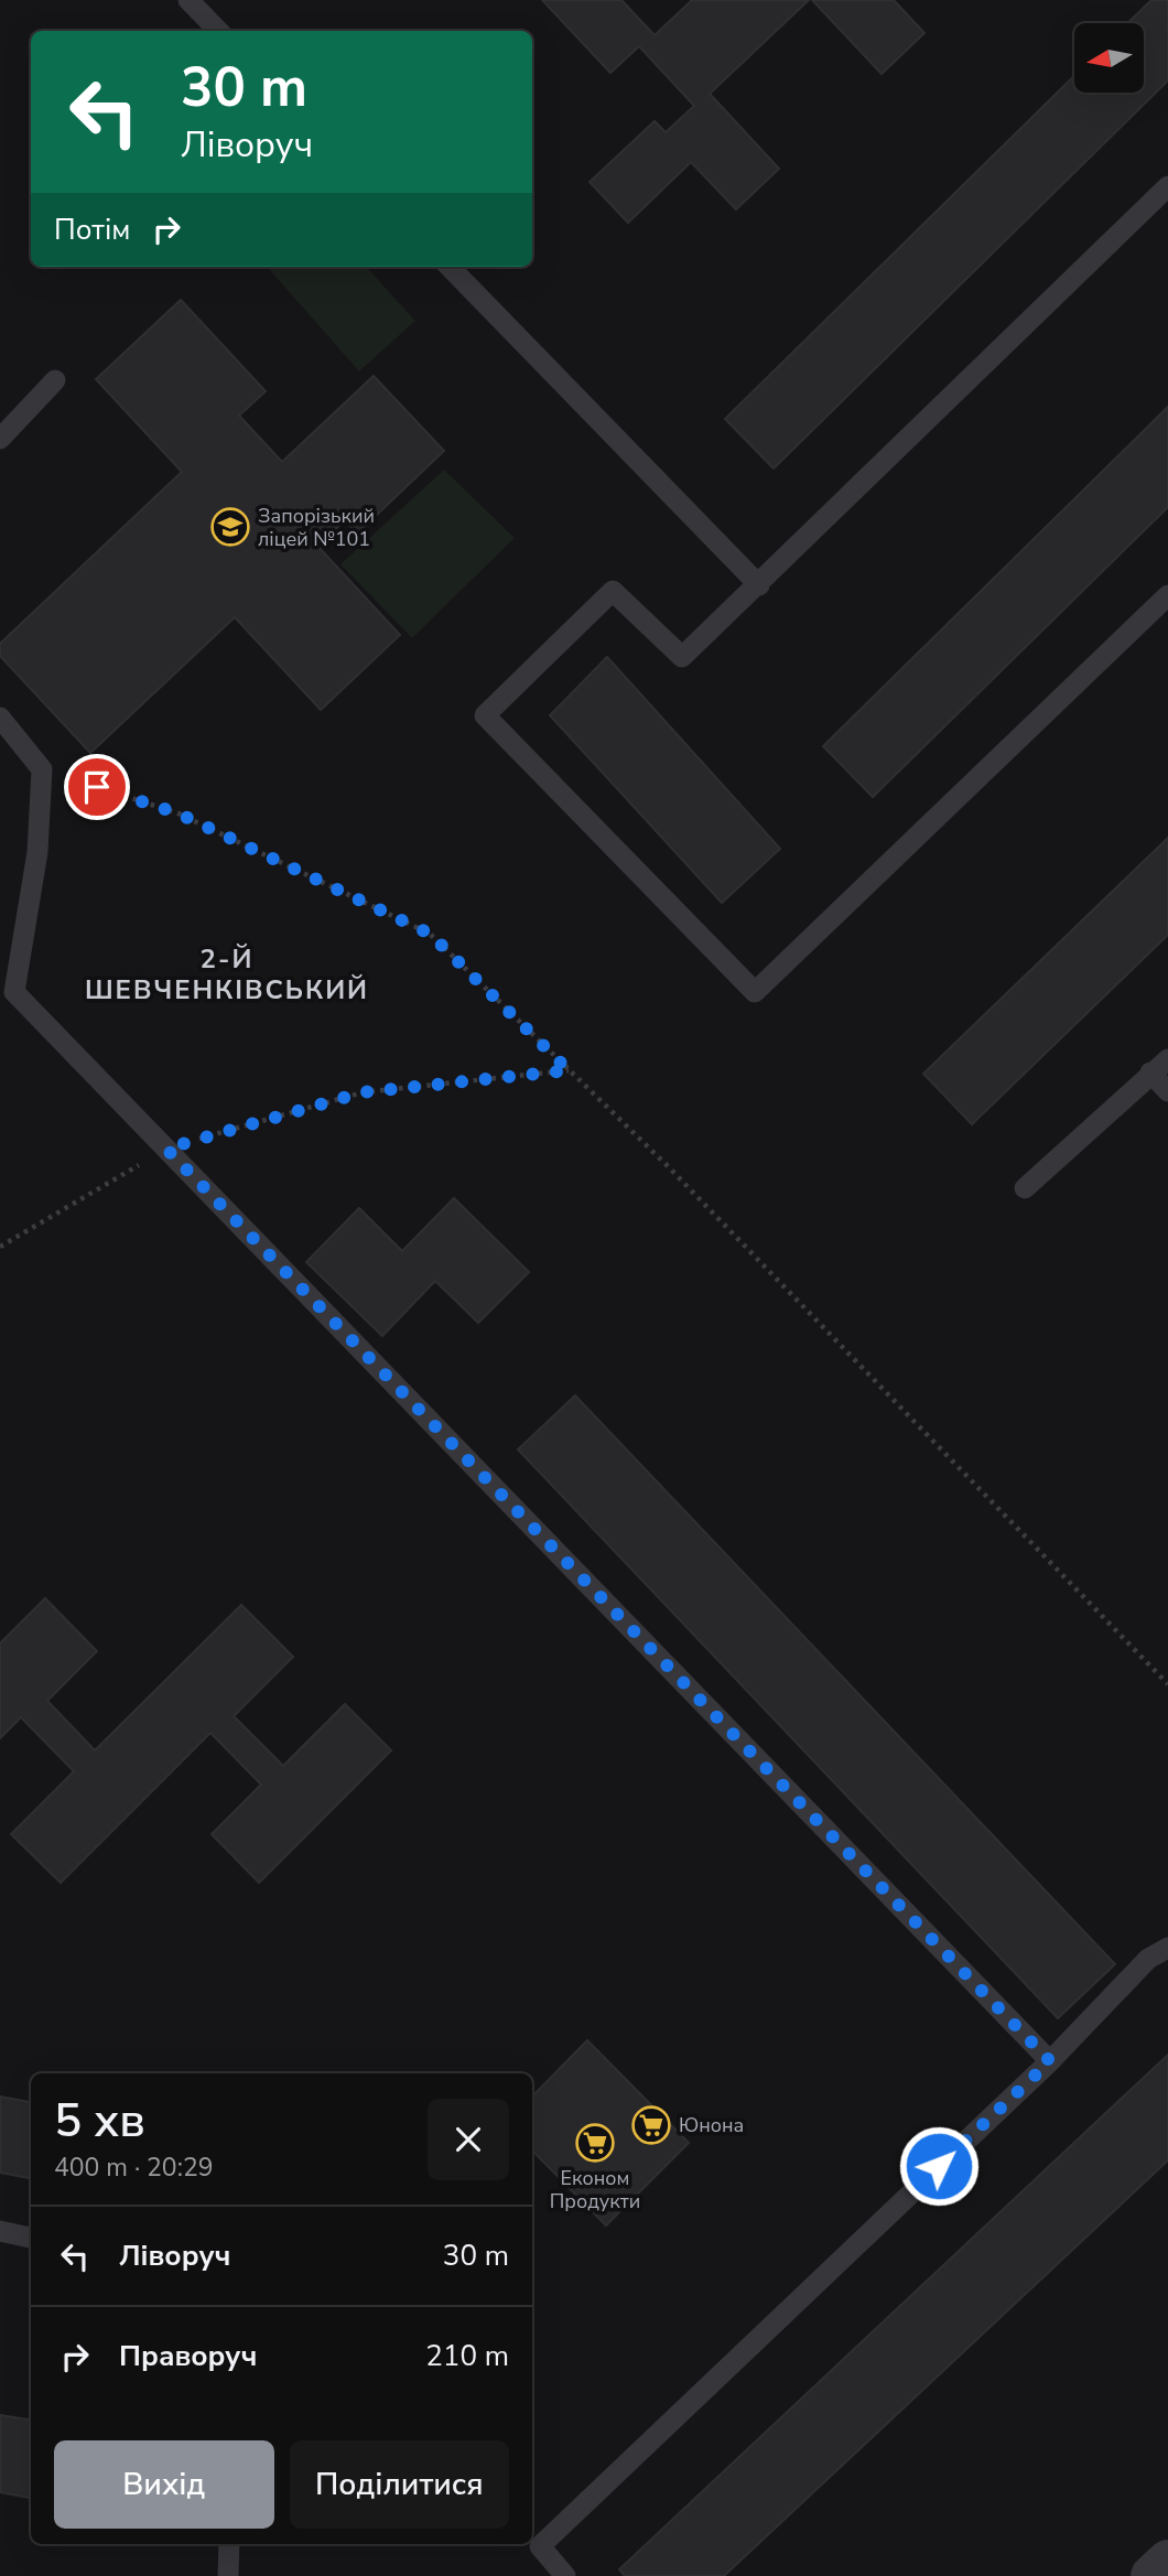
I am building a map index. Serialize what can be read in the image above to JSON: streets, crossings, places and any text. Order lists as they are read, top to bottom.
{
  "districts": ["2-Й ШЕВЧЕНКІВСЬКИЙ"],
  "places": {
    "school or university": ["Запорізький ліцей №101"],
    "supermarket": ["Юнона", "Економ Продукти"]
  },
  "north": "left",
  "page": {
    "turn": ["30 m", "Ліворуч"],
    "then": "Потім",
    "heading": ["5 хв", "400 m · 20:29"],
    "list": [
      {
        "name": "Ліворуч",
        "value": "30 m"
      },
      {
        "name": "Праворуч",
        "value": "210 m"
      }
    ],
    "buttons": ["Вихід", "Поділитися"]
  }
}
